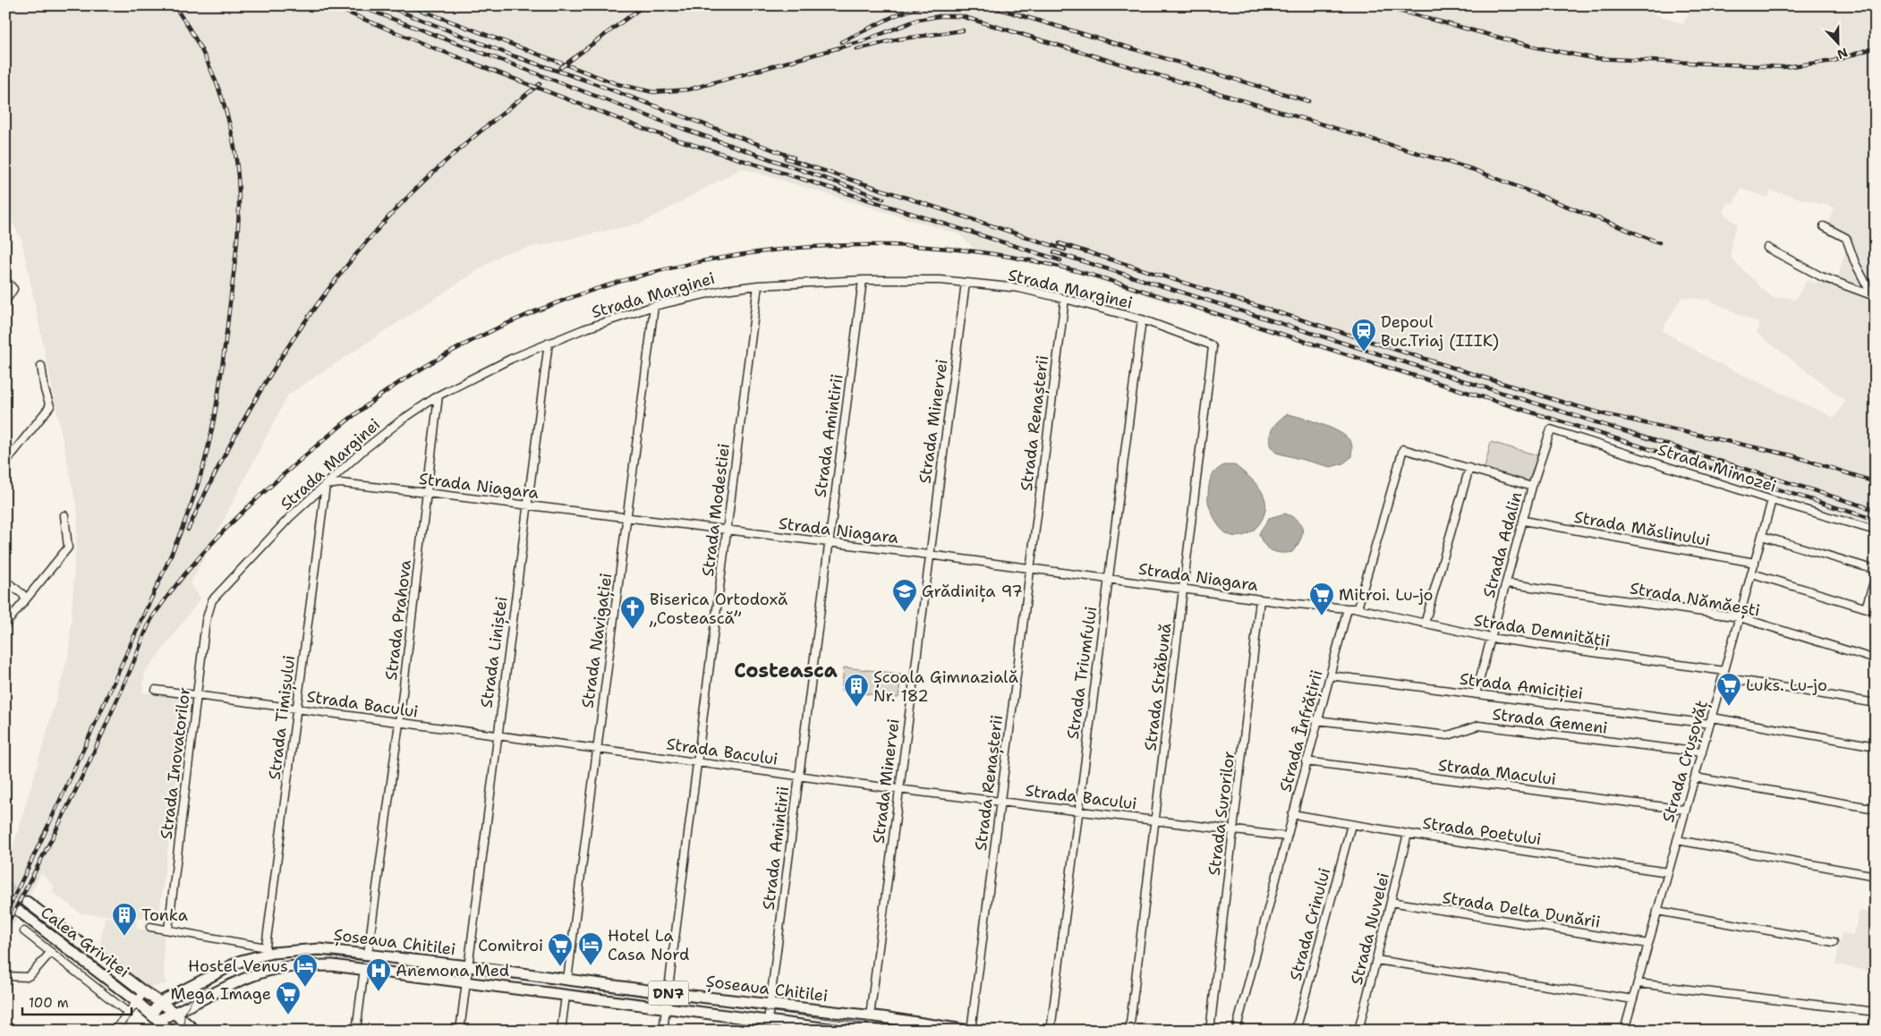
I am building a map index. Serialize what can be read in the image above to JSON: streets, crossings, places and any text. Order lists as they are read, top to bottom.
{
  "streets": {
    "main road": ["Calea Griviței", "Șoseaua Chitilei", "DN7"],
    "street": [
      "Strada Marginei",
      "Strada Minervei",
      "Strada Renașterii",
      "Strada Amintirii",
      "Strada Mimozei",
      "Strada Niagara",
      "Strada Modestiei",
      "Strada Măslinului",
      "Strada Adalin",
      "Strada Nămăești",
      "Strada Prahova",
      "Strada Demnității",
      "Strada Navigației",
      "Strada Liniștei",
      "Strada Triumfului",
      "Strada Amiciției",
      "Strada Străbună",
      "Strada Bacului",
      "Strada Timișului",
      "Strada Gemeni",
      "Strada Înfrățirii",
      "Strada Crușovăț",
      "Strada Inovatorilor",
      "Strada Macului",
      "Strada Surorilor",
      "Strada Poetului",
      "Strada Delta Dunării",
      "Strada Crinului",
      "Strada Nuvelei"
    ]
  },
  "crossings": [
    ["Strada Marginei", "Strada Minervei"],
    ["Strada Marginei", "Strada Renașterii"],
    ["Strada Marginei", "Strada Amintirii"],
    ["Strada Marginei", "Strada Niagara"],
    ["Strada Marginei", "Strada Modestiei"],
    ["Strada Marginei", "Strada Prahova"],
    ["Strada Marginei", "Strada Navigației"],
    ["Strada Marginei", "Strada Liniștei"],
    ["Strada Marginei", "Strada Triumfului"],
    ["Strada Marginei", "Strada Străbună"],
    ["Strada Marginei", "Strada Timișului"],
    ["Strada Marginei", "Strada Inovatorilor"],
    ["Strada Minervei", "Strada Niagara"],
    ["Strada Minervei", "Strada Bacului"],
    ["Strada Minervei", "Șoseaua Chitilei"],
    ["Strada Renașterii", "Strada Niagara"],
    ["Strada Renașterii", "Strada Bacului"],
    ["Strada Renașterii", "Șoseaua Chitilei"],
    ["Strada Amintirii", "Strada Niagara"],
    ["Strada Amintirii", "Strada Bacului"],
    ["Strada Amintirii", "Șoseaua Chitilei"],
    ["Strada Mimozei", "Strada Adalin"],
    ["Strada Mimozei", "Strada Crușovăț"],
    ["Strada Niagara", "Strada Modestiei"],
    ["Strada Niagara", "Strada Prahova"],
    ["Strada Niagara", "Strada Navigației"],
    ["Strada Niagara", "Strada Liniștei"],
    ["Strada Niagara", "Strada Triumfului"],
    ["Strada Niagara", "Strada Străbună"],
    ["Strada Niagara", "Strada Timișului"],
    ["Strada Niagara", "Strada Înfrățirii"],
    ["Strada Niagara", "Strada Surorilor"],
    ["Strada Modestiei", "Strada Bacului"],
    ["Strada Modestiei", "Șoseaua Chitilei"],
    ["Strada Măslinului", "Strada Adalin"],
    ["Strada Măslinului", "Strada Crușovăț"],
    ["Strada Adalin", "Strada Nămăești"],
    ["Strada Adalin", "Strada Demnității"],
    ["Strada Adalin", "Strada Amiciției"],
    ["Strada Nămăești", "Strada Crușovăț"],
    ["Strada Prahova", "Strada Bacului"],
    ["Strada Prahova", "Șoseaua Chitilei"],
    ["Strada Demnității", "Strada Crușovăț"],
    ["Strada Navigației", "Strada Bacului"],
    ["Strada Navigației", "Șoseaua Chitilei"],
    ["Strada Liniștei", "Strada Bacului"],
    ["Strada Liniștei", "Șoseaua Chitilei"],
    ["Strada Triumfului", "Strada Bacului"],
    ["Strada Amiciției", "Strada Înfrățirii"],
    ["Strada Amiciției", "Strada Crușovăț"],
    ["Strada Străbună", "Strada Bacului"],
    ["Strada Bacului", "Strada Timișului"],
    ["Strada Bacului", "Strada Înfrățirii"],
    ["Strada Bacului", "Strada Inovatorilor"],
    ["Strada Bacului", "Strada Surorilor"],
    ["Strada Timișului", "Șoseaua Chitilei"],
    ["Strada Gemeni", "Strada Înfrățirii"],
    ["Strada Gemeni", "Strada Crușovăț"],
    ["Strada Înfrățirii", "Strada Macului"],
    ["Strada Înfrățirii", "Strada Poetului"],
    ["Strada Crușovăț", "Strada Macului"],
    ["Strada Crușovăț", "Strada Poetului"],
    ["Strada Crușovăț", "Strada Delta Dunării"],
    ["Strada Inovatorilor", "Șoseaua Chitilei"],
    ["Strada Poetului", "Strada Crinului"],
    ["Strada Poetului", "Strada Nuvelei"],
    ["Strada Delta Dunării", "Strada Nuvelei"],
    ["Calea Griviței", "Șoseaua Chitilei"]
  ],
  "districts": ["Costeasca"],
  "places": {
    "station": ["Depoul Buc.Triaj (IIIK)"],
    "school or university": ["Grădinița 97"],
    "supermarket": [
      "Mitroi. Lu-jo",
      "Luks. Lu-jo",
      "Comitroi",
      "Mega Image"
    ],
    "church": ["Biserica Ortodoxă „Costească”"],
    "building": ["Școala Gimnazială Nr. 182", "Tonka"],
    "hotel": ["Hotel La Casa Nord", "Hostel Venus"],
    "hospital": ["Anemona Med"]
  },
  "scale_bar": "100 m",
  "north": "bottom"
}
